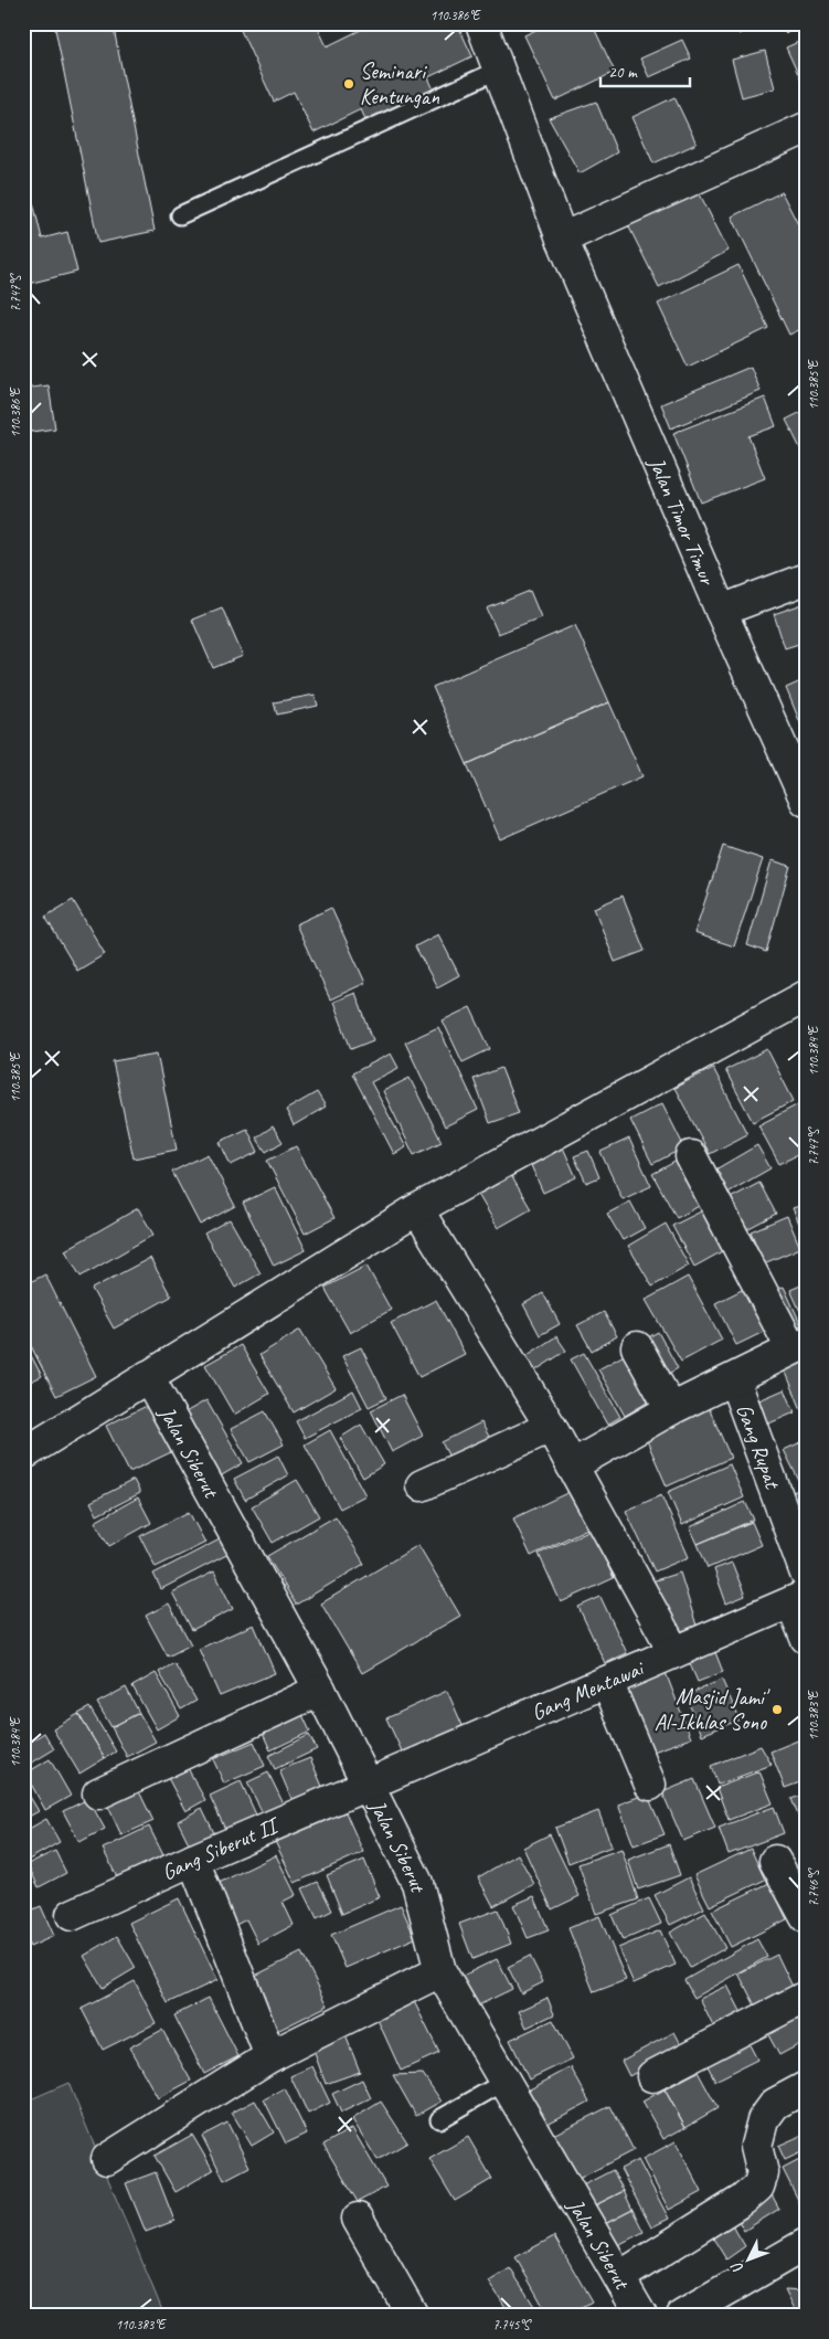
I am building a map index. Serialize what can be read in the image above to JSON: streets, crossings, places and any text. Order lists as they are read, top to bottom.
{
  "streets": {
    "street": [
      "Jalan Timor Timur",
      "Gang Rupat",
      "Jalan Siberut",
      "Gang Mentawai",
      "Gang Siberut II"
    ]
  },
  "crossings": [
    ["Jalan Siberut", "Gang Mentawai"],
    ["Jalan Siberut", "Gang Siberut II"],
    ["Gang Mentawai", "Gang Siberut II"]
  ],
  "places": ["Seminari Kentungan", "Masjid Jami' Al-Ikhlas Sono"],
  "scale_bar": "20 m",
  "north": "bottom left",
  "coordinates": [
    "110.386°E",
    "7.747°S",
    "110.385°E",
    "110.384°E",
    "110.383°E",
    "7.746°S",
    "7.745°S"
  ]
}
